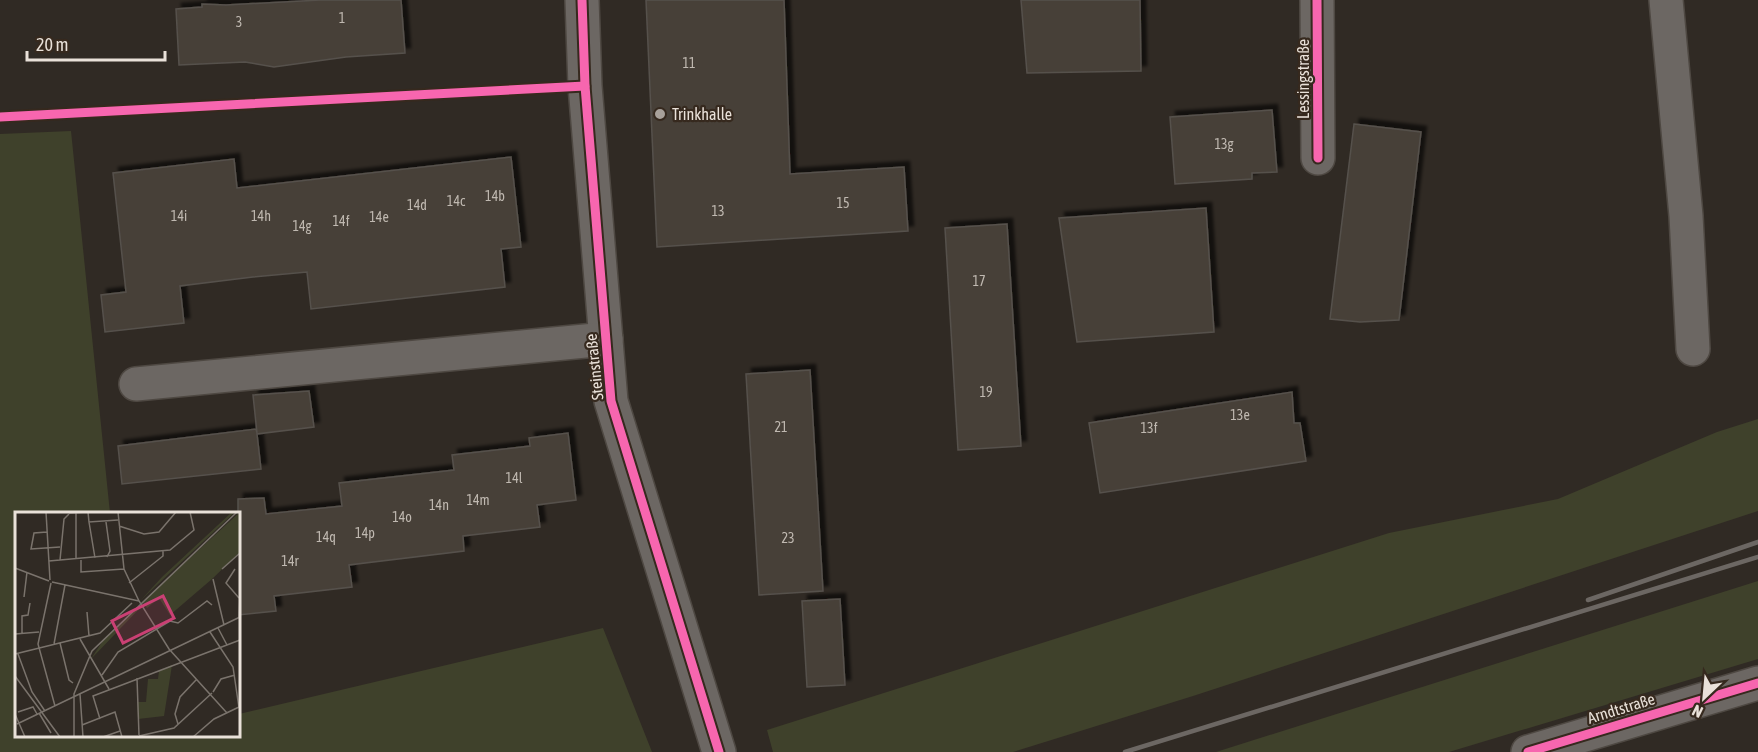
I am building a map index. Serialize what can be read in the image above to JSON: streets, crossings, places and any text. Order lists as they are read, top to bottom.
{
  "streets": {
    "street": ["Lessingstraße", "Steinstraße", "Arndtstraße"]
  },
  "places": ["Trinkhalle"],
  "house_numbers": [
    "1",
    "3",
    "11",
    "13g",
    "14b",
    "14c",
    "15",
    "14d",
    "13",
    "14i",
    "14h",
    "14e",
    "14f",
    "14g",
    "17",
    "19",
    "13e",
    "21",
    "13f",
    "14l",
    "14m",
    "14n",
    "14o",
    "14p",
    "14q",
    "23",
    "14r"
  ],
  "scale_bar": "20 m",
  "north": "bottom left"
}
